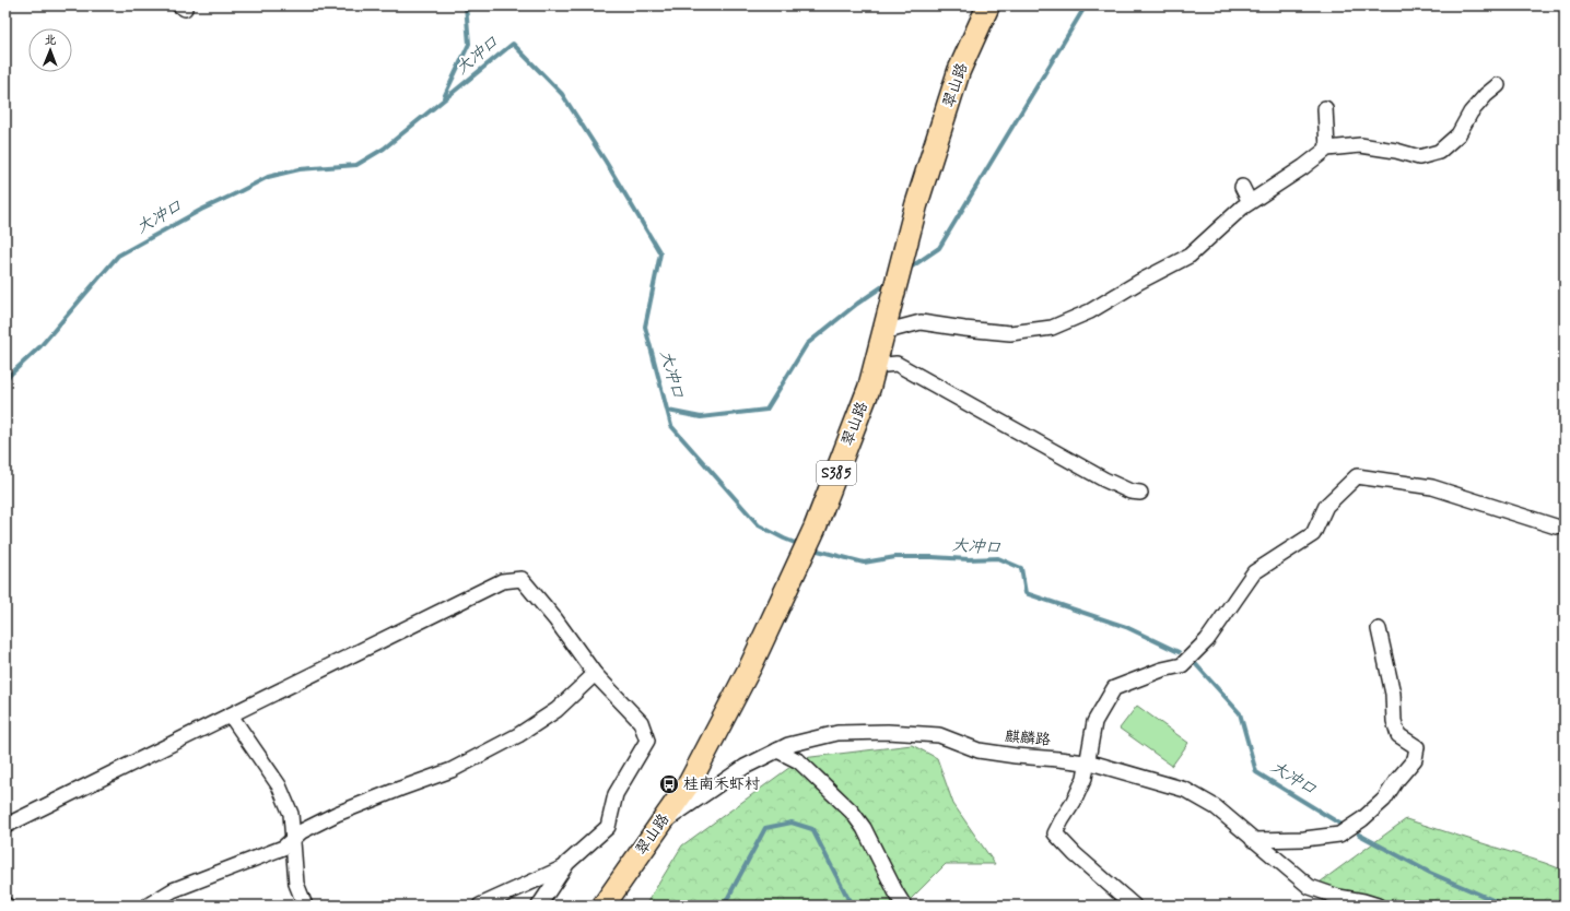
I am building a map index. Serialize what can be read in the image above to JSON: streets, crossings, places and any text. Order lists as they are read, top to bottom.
{
  "streets": {
    "main road": ["翠山路", "S385"],
    "street": ["麒麟路"]
  },
  "crossings": [
    ["翠山路", "麒麟路"]
  ],
  "water": ["大冲口"],
  "places": {
    "bus stop": ["桂南禾虾村"]
  },
  "north": "top"
}
